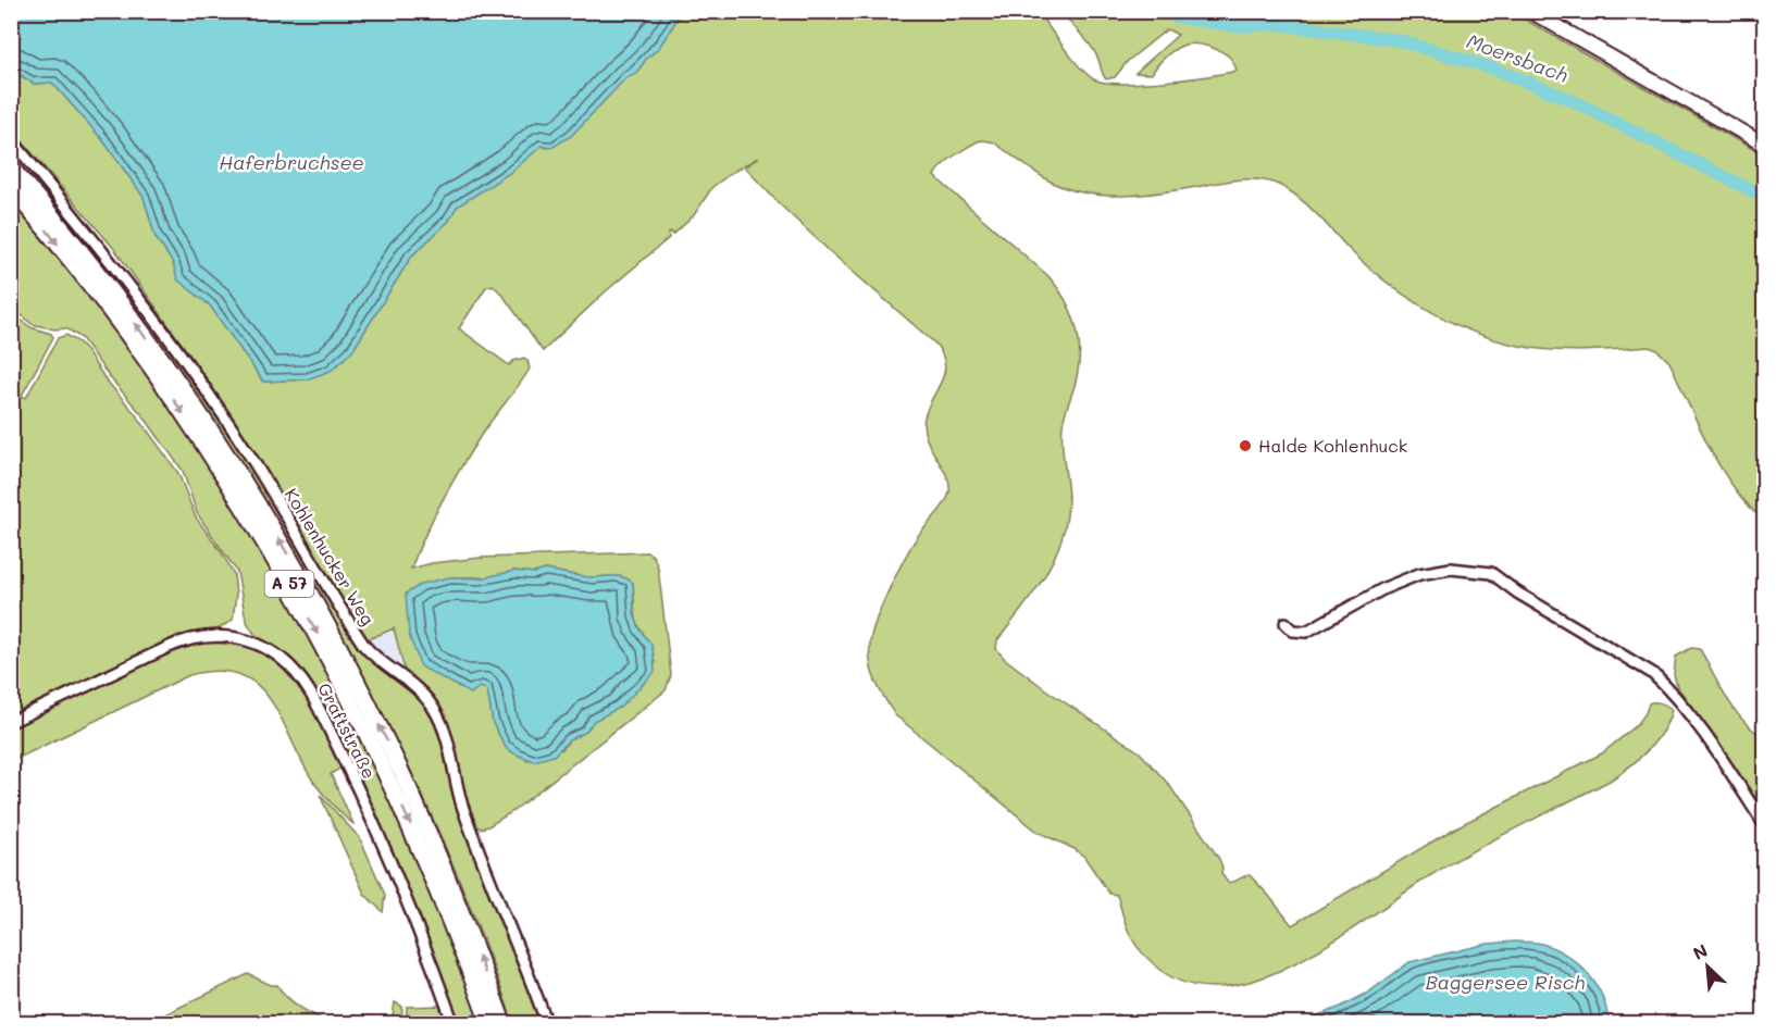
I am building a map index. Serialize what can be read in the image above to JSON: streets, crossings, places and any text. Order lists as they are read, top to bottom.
{
  "streets": {
    "highway": ["A 57"],
    "street": ["Kohlenhucker Weg", "Graftstraße"]
  },
  "water": ["Moersbach", "Haferbruchsee", "Baggersee Risch"],
  "places": ["Halde Kohlenhuck"],
  "north": "top left"
}
